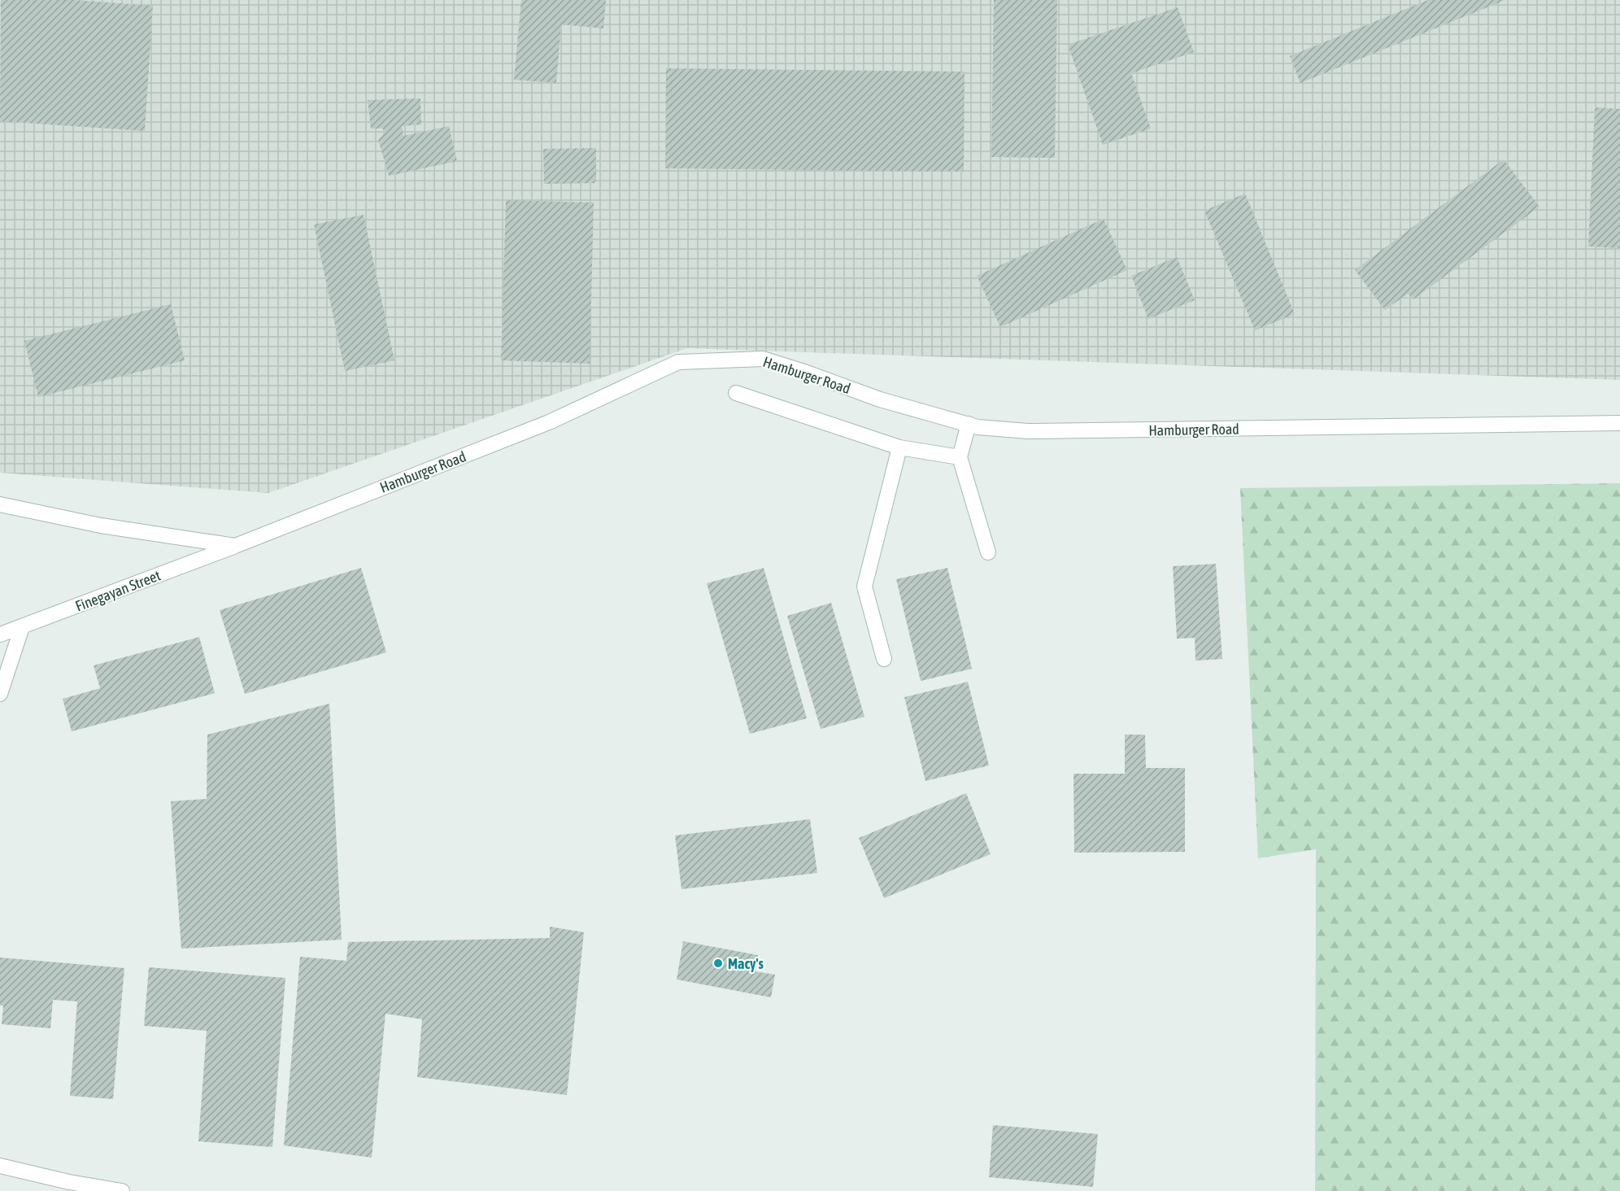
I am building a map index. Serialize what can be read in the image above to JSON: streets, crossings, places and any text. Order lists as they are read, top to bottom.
{
  "streets": {
    "street": ["Hamburger Road", "Finegayan Street"]
  },
  "crossings": [
    ["Hamburger Road", "Finegayan Street"]
  ],
  "places": ["Macy's"]
}
